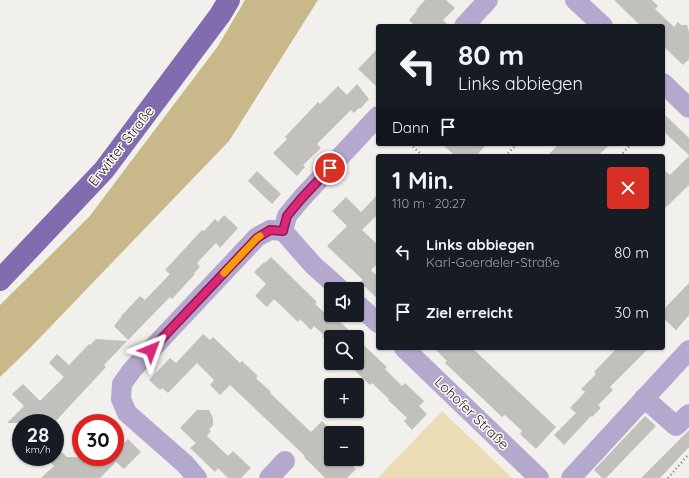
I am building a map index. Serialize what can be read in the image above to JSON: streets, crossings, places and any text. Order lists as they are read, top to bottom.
{
  "streets": {
    "main road": ["Erwitter Straße"],
    "street": ["Lohofer Straße"]
  },
  "page": {
    "turn": ["80 m", "Links abbiegen"],
    "then": "Dann",
    "heading": ["1 Min.", "110 m · 20:27"],
    "list": [
      {
        "name": "Links abbiegen",
        "note": "Karl-Goerdeler-Straße",
        "value": "80 m"
      },
      {
        "name": "Ziel erreicht",
        "value": "30 m"
      }
    ],
    "map_buttons": ["+", "−"],
    "speed": "28 km/h",
    "limit": "30"
  }
}
